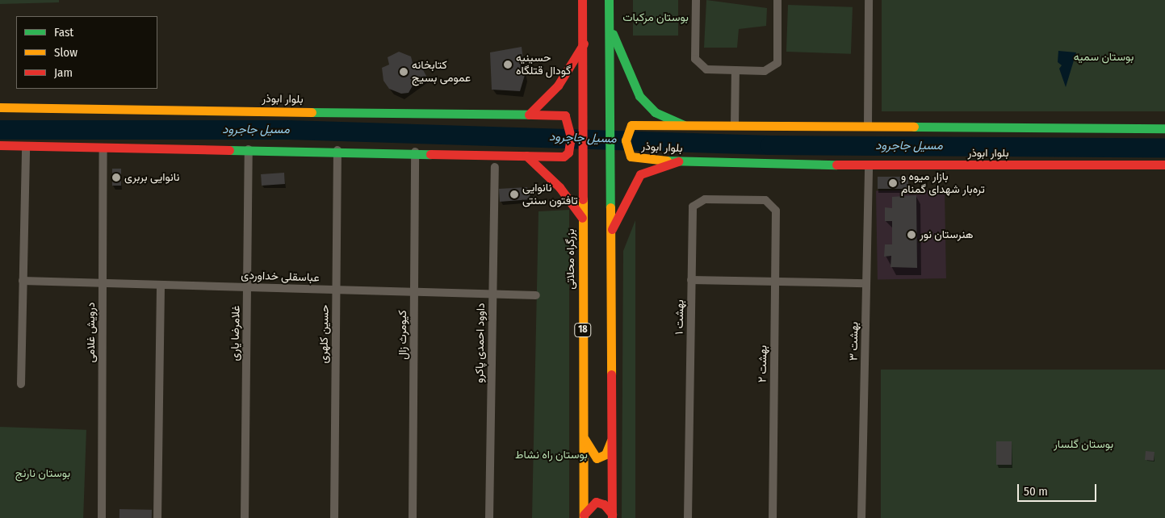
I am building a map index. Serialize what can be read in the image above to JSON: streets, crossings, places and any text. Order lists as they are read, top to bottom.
{
  "streets": {
    "main road": ["بلوار ابوذر", "بزرگراه محلاتی", "18"],
    "street": [
      "عباسقلی خداوردی",
      "بهشت ۱",
      "درویش غلامی",
      "غلامرضا یاری",
      "حسین کلهری",
      "کیومرث زال",
      "بهشت ۳",
      "داوود احمدی پاکرو",
      "بهشت ۲"
    ]
  },
  "crossings": [
    ["بلوار ابوذر", "بهشت ۳"],
    ["عباسقلی خداوردی", "درویش غلامی"],
    ["عباسقلی خداوردی", "غلامرضا یاری"],
    ["عباسقلی خداوردی", "حسین کلهری"],
    ["عباسقلی خداوردی", "کیومرث زال"],
    ["عباسقلی خداوردی", "داوود احمدی پاکرو"],
    ["بهشت ۱", "بهشت ۲"]
  ],
  "water": ["مسیل جاجرود"],
  "parks": [
    "بوستان مرکبات",
    "بوستان سمیه",
    "بوستان گلسار",
    "بوستان راه نشاط",
    "بوستان نارنج"
  ],
  "places": [
    "حسینیه گودال قتلگاه",
    "کتابخانه عمومی بسیج",
    "نانوایی بربری",
    "بازار میوه و تره‌بار شهدای گمنام",
    "نانوایی تافتون سنتی",
    "هنرستان نور"
  ],
  "legend": ["Fast", "Slow", "Jam"],
  "scale_bar": "50 m"
}
